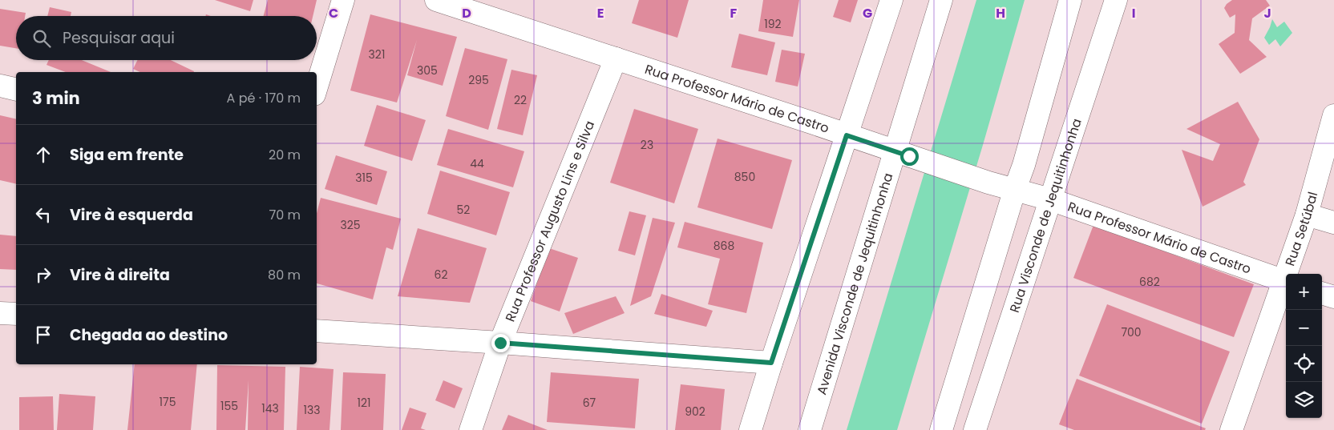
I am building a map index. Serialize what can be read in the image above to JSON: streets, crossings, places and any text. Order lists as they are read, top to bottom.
{
  "streets": {
    "street": [
      "Rua Professor Mário de Castro",
      "Rua Visconde de Jequitinhonha",
      "Rua Professor Augusto Lins e Silva",
      "Rua Setúbal",
      "Avenida Visconde de Jequitinhonha"
    ]
  },
  "crossings": [
    ["Rua Professor Mário de Castro", "Rua Visconde de Jequitinhonha"],
    ["Rua Professor Mário de Castro", "Rua Professor Augusto Lins e Silva"],
    ["Rua Professor Mário de Castro", "Avenida Visconde de Jequitinhonha"]
  ],
  "house_numbers": [
    "192",
    "321",
    "305",
    "295",
    "22",
    "23",
    "44",
    "850",
    "315",
    "52",
    "325",
    "868",
    "62",
    "682",
    "700",
    "175",
    "121",
    "67",
    "155",
    "143",
    "133",
    "902"
  ],
  "page": {
    "search": "Pesquisar aqui",
    "heading": ["3 min", "A pé · 170 m"],
    "list": [
      ["Siga em frente", "20 m"],
      ["Vire à esquerda", "70 m"],
      ["Vire à direita", "80 m"],
      "Chegada ao destino"
    ],
    "map_buttons": ["+", "−"]
  },
  "grid": {
    "columns": [
      "C",
      "D",
      "E",
      "F",
      "G",
      "H",
      "I",
      "J"
    ]
  }
}
